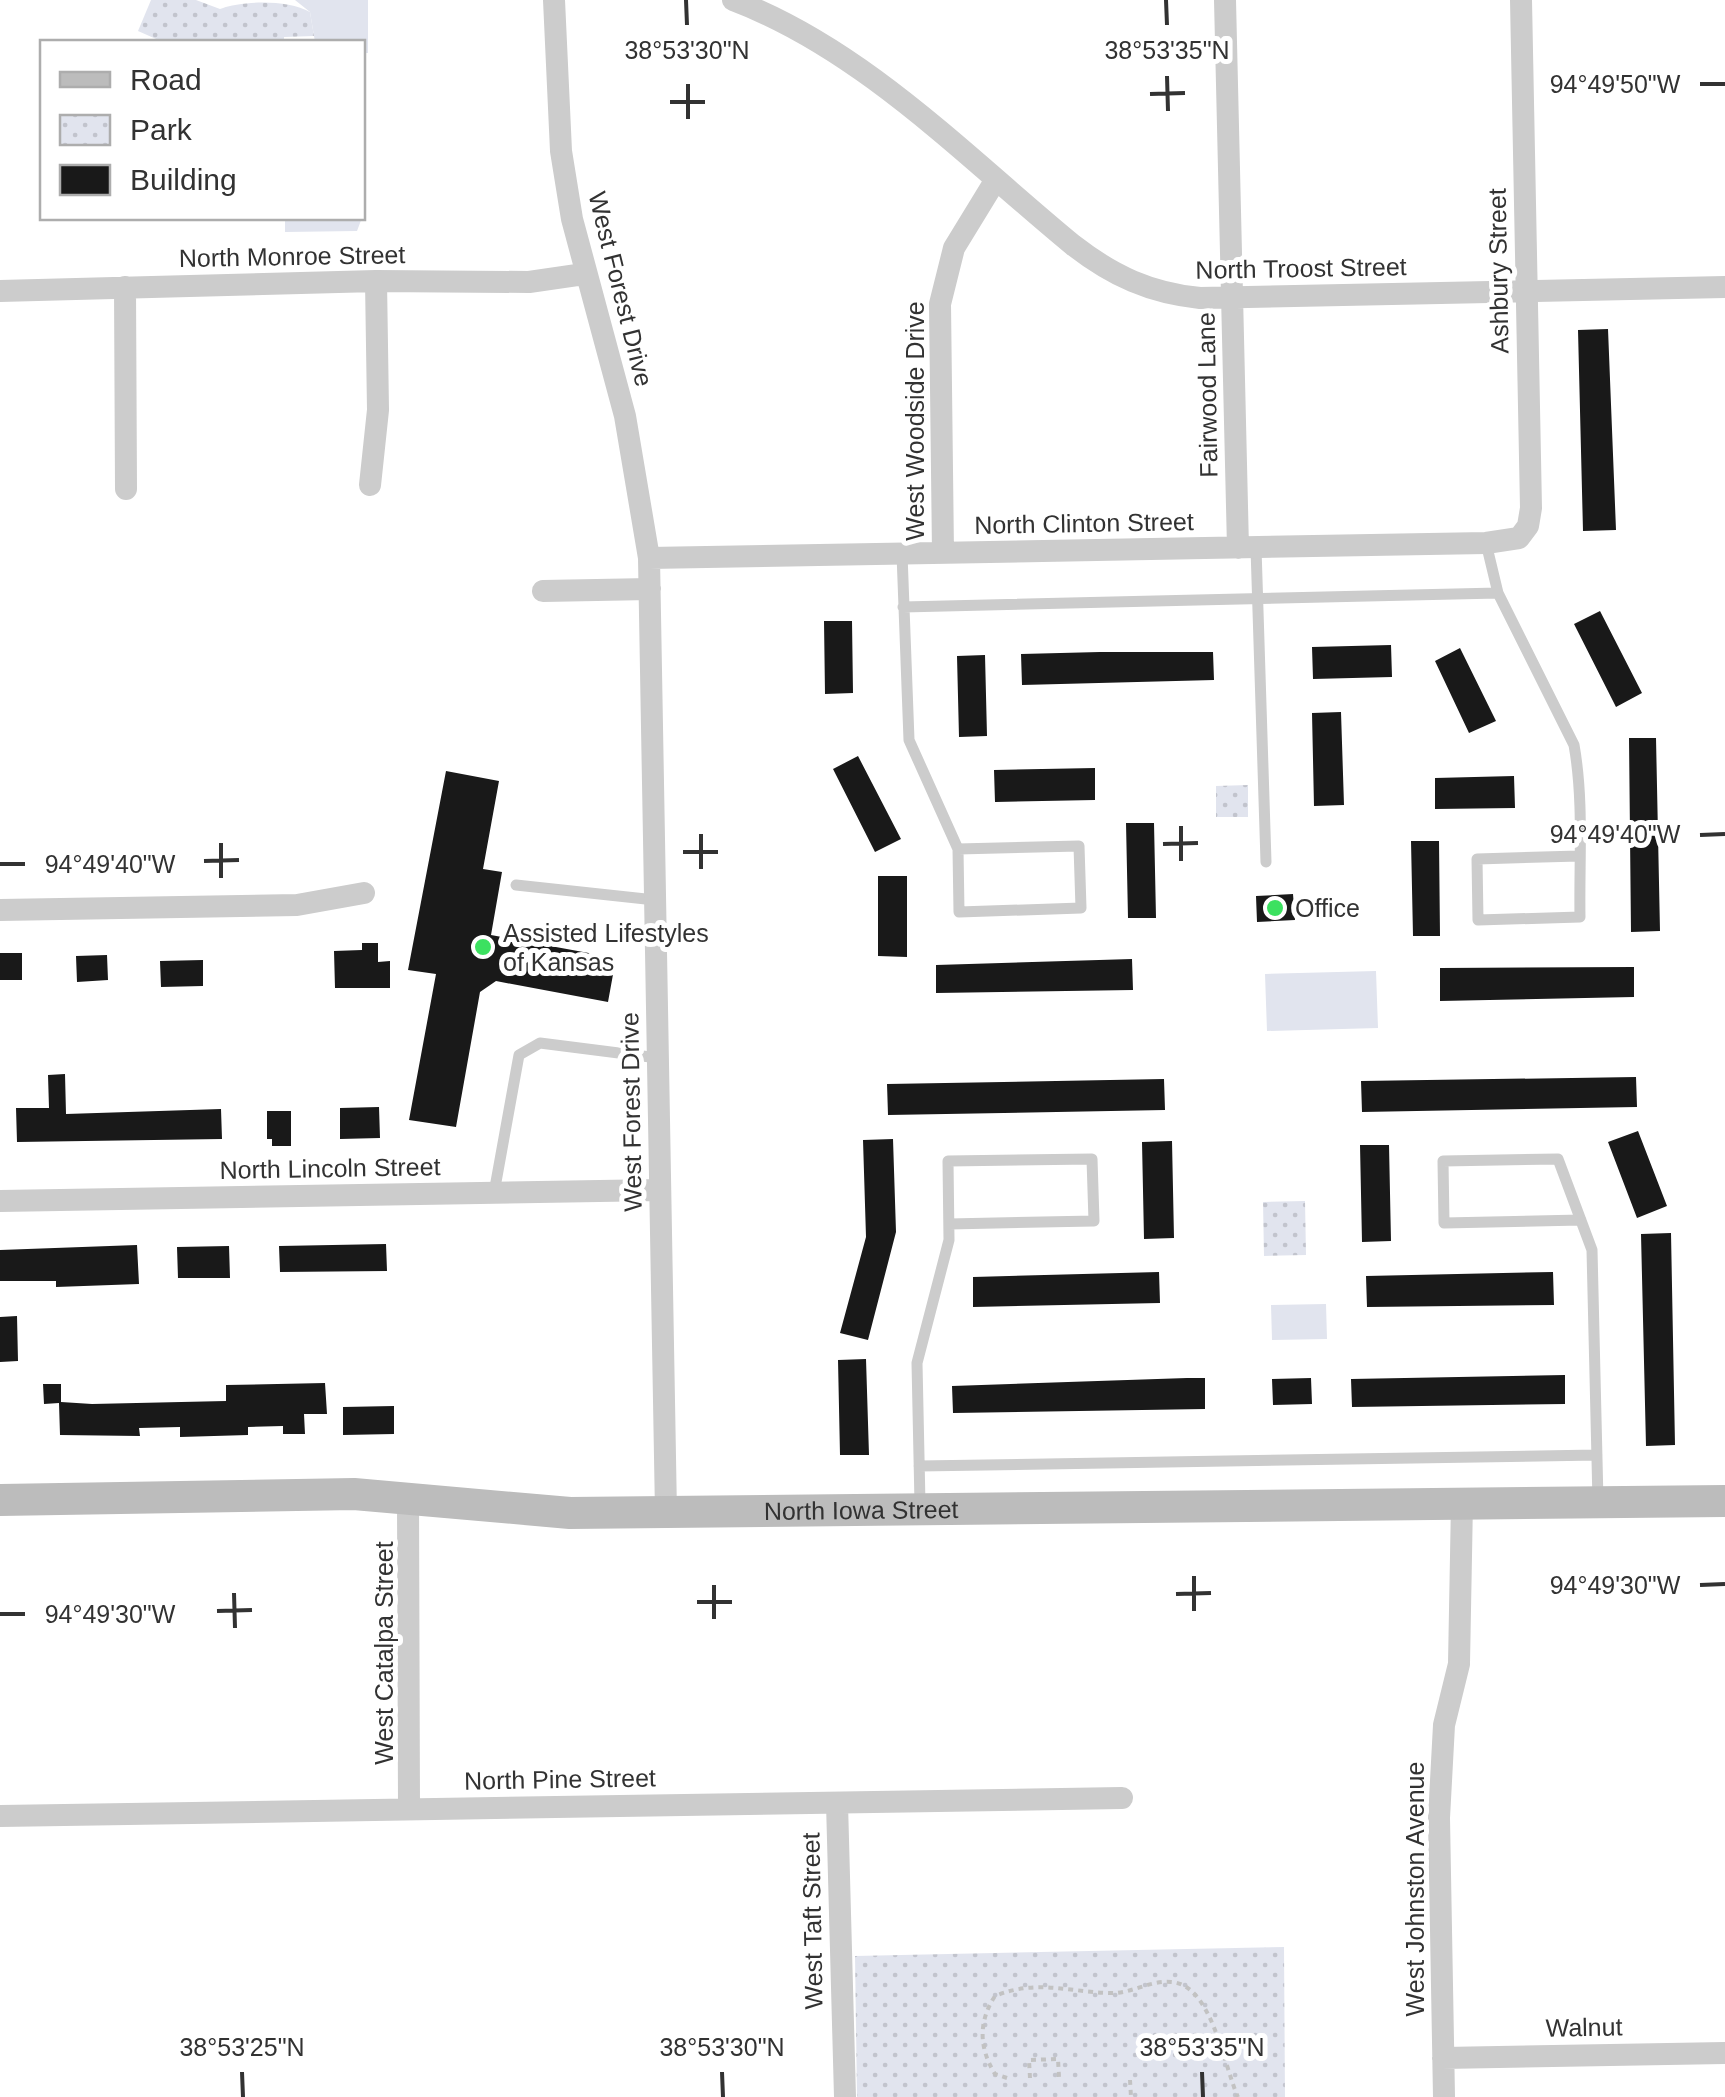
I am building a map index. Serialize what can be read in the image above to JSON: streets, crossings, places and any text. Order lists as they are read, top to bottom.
{
  "streets": {
    "street": [
      "North Monroe Street",
      "North Troost Street",
      "Ashbury Street",
      "West Forest Drive",
      "Fairwood Lane",
      "West Woodside Drive",
      "North Clinton Street",
      "North Lincoln Street",
      "North Iowa Street",
      "West Catalpa Street",
      "North Pine Street",
      "West Johnston Avenue",
      "West Taft Street",
      "Walnut"
    ]
  },
  "crossings": [
    ["North Monroe Street", "West Forest Drive"],
    ["North Troost Street", "Ashbury Street"],
    ["North Troost Street", "Fairwood Lane"],
    ["North Troost Street", "West Woodside Drive"],
    ["Ashbury Street", "North Clinton Street"],
    ["West Forest Drive", "North Clinton Street"],
    ["West Forest Drive", "North Lincoln Street"],
    ["West Forest Drive", "North Iowa Street"],
    ["Fairwood Lane", "North Clinton Street"],
    ["West Woodside Drive", "North Clinton Street"],
    ["North Iowa Street", "West Catalpa Street"],
    ["North Iowa Street", "West Johnston Avenue"],
    ["West Catalpa Street", "North Pine Street"],
    ["North Pine Street", "West Taft Street"],
    ["West Johnston Avenue", "Walnut"]
  ],
  "places": ["Office", "Assisted Lifestyles of Kansas"],
  "legend": ["Road", "Park", "Building"],
  "coordinates": [
    "38°53'30\"N",
    "38°53'35\"N",
    "94°49'50\"W",
    "94°49'40\"W",
    "94°49'30\"W",
    "38°53'25\"N"
  ]
}
